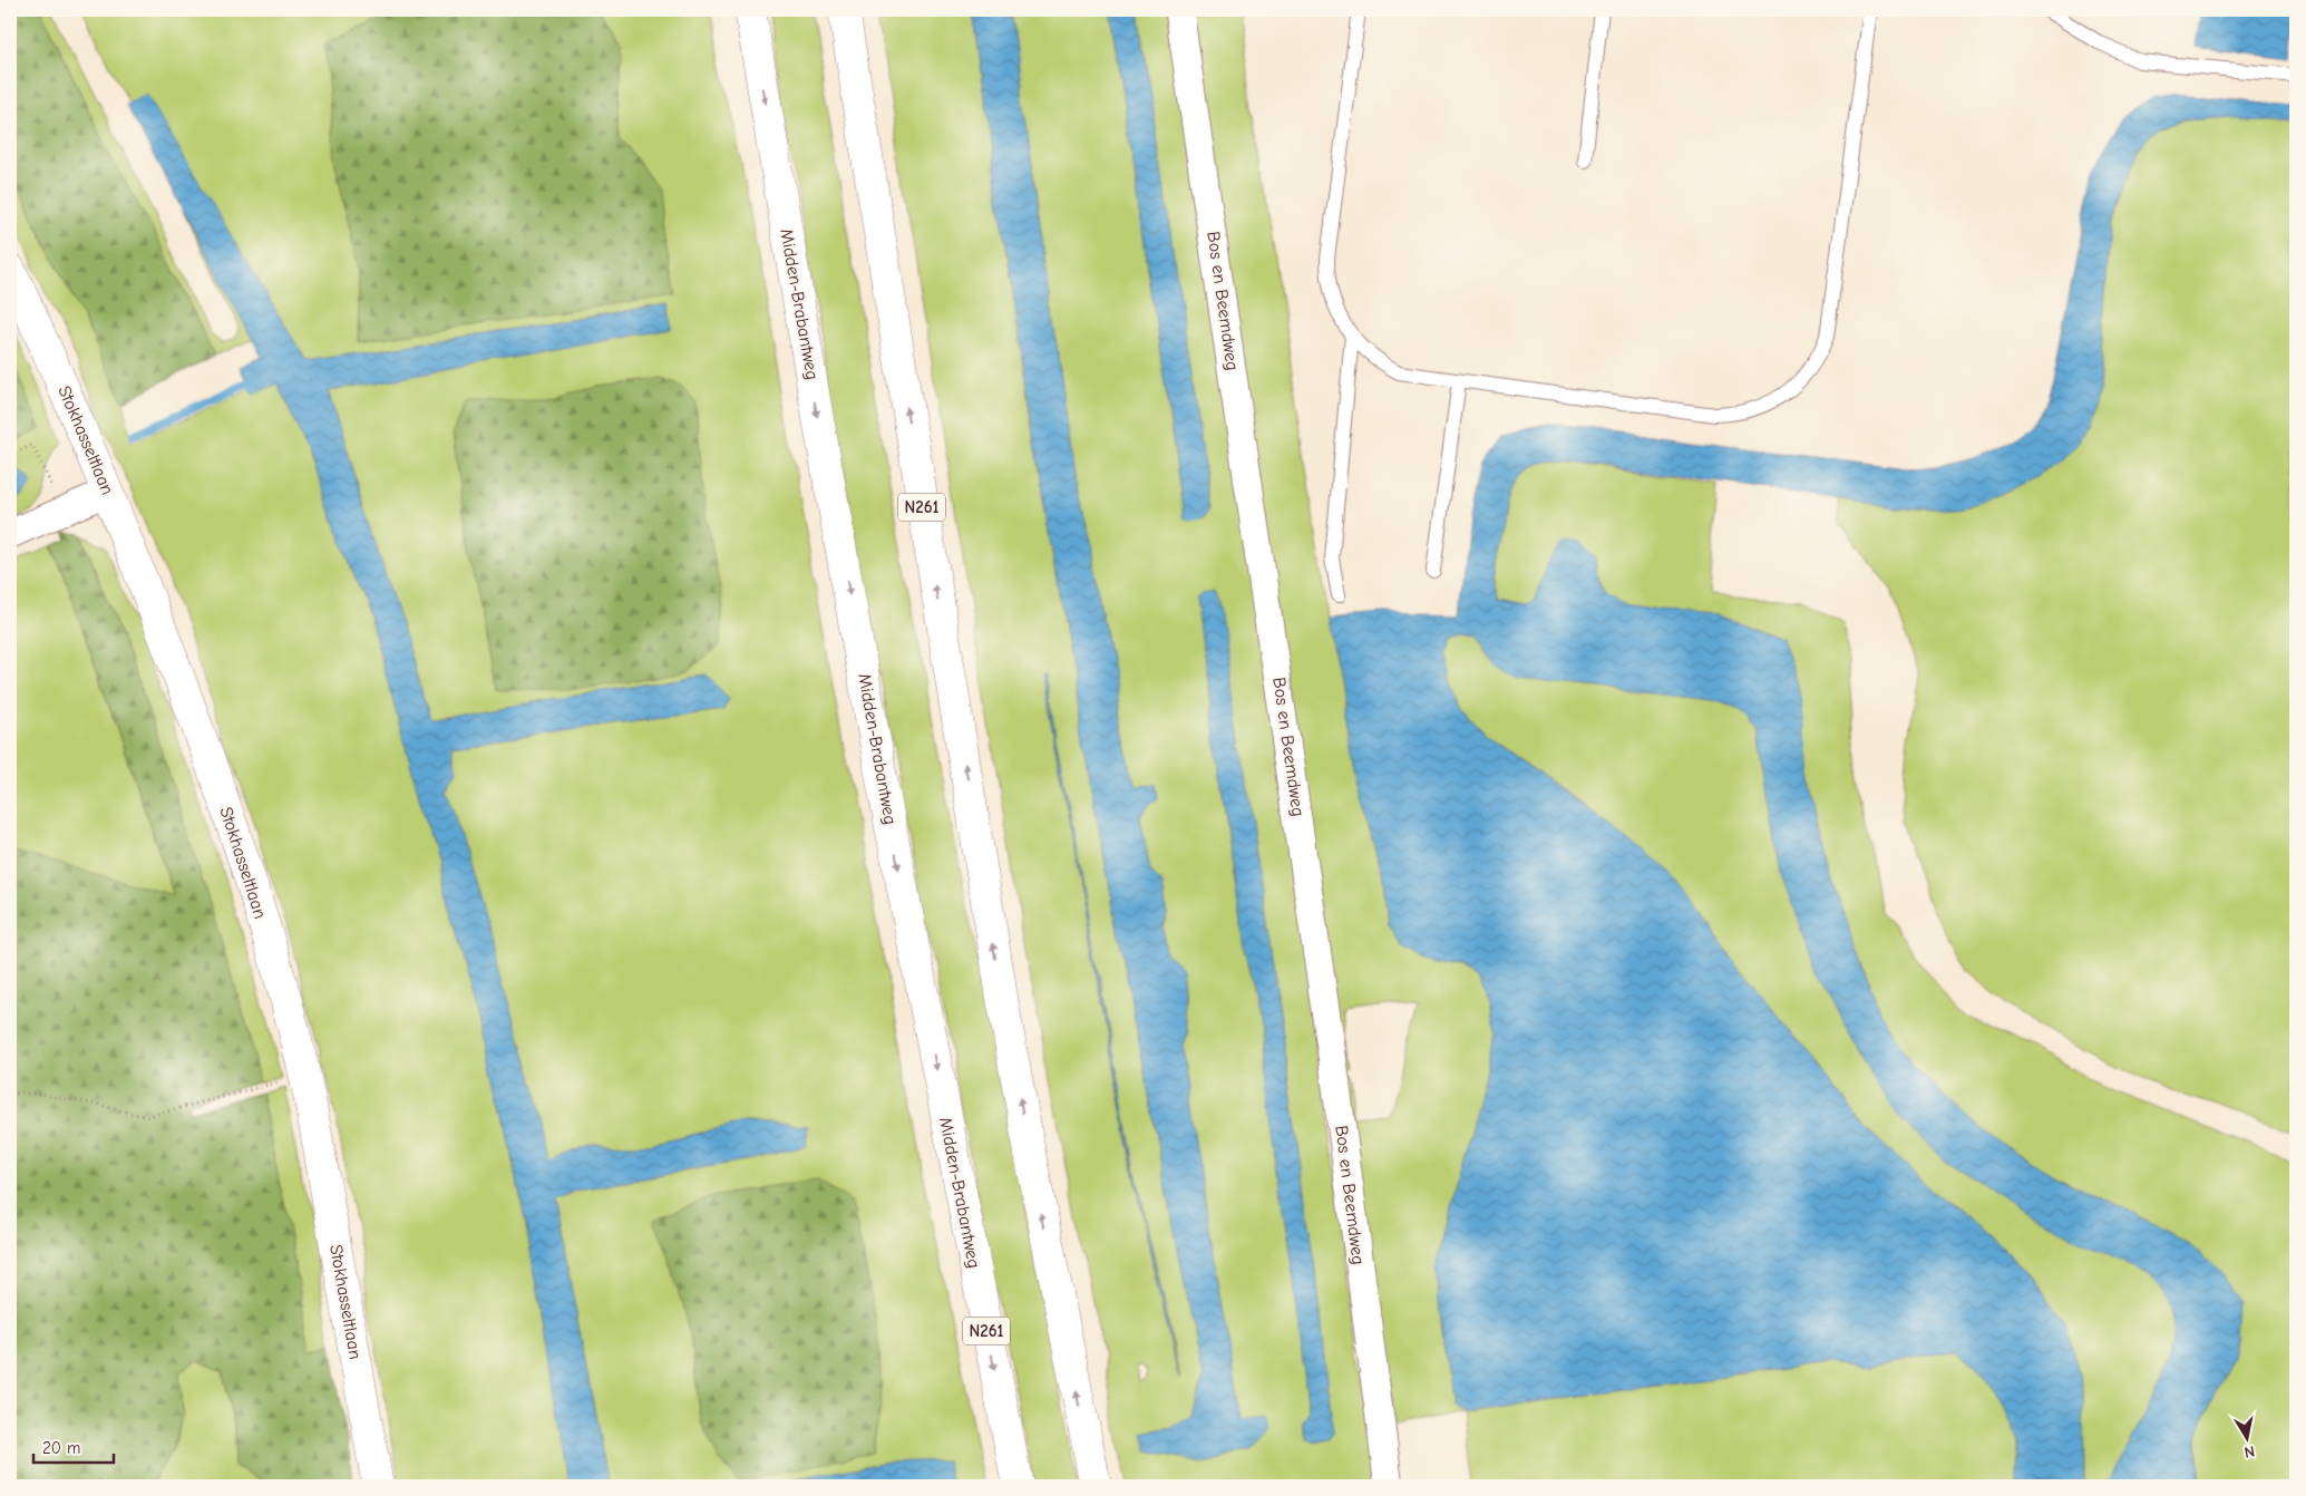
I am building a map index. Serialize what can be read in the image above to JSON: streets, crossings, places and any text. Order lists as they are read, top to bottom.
{
  "streets": {
    "main road": ["Midden-Brabantweg", "Stokhasseltlaan", "N261"],
    "street": ["Bos en Beemdweg"]
  },
  "scale_bar": "20 m",
  "north": "bottom"
}
